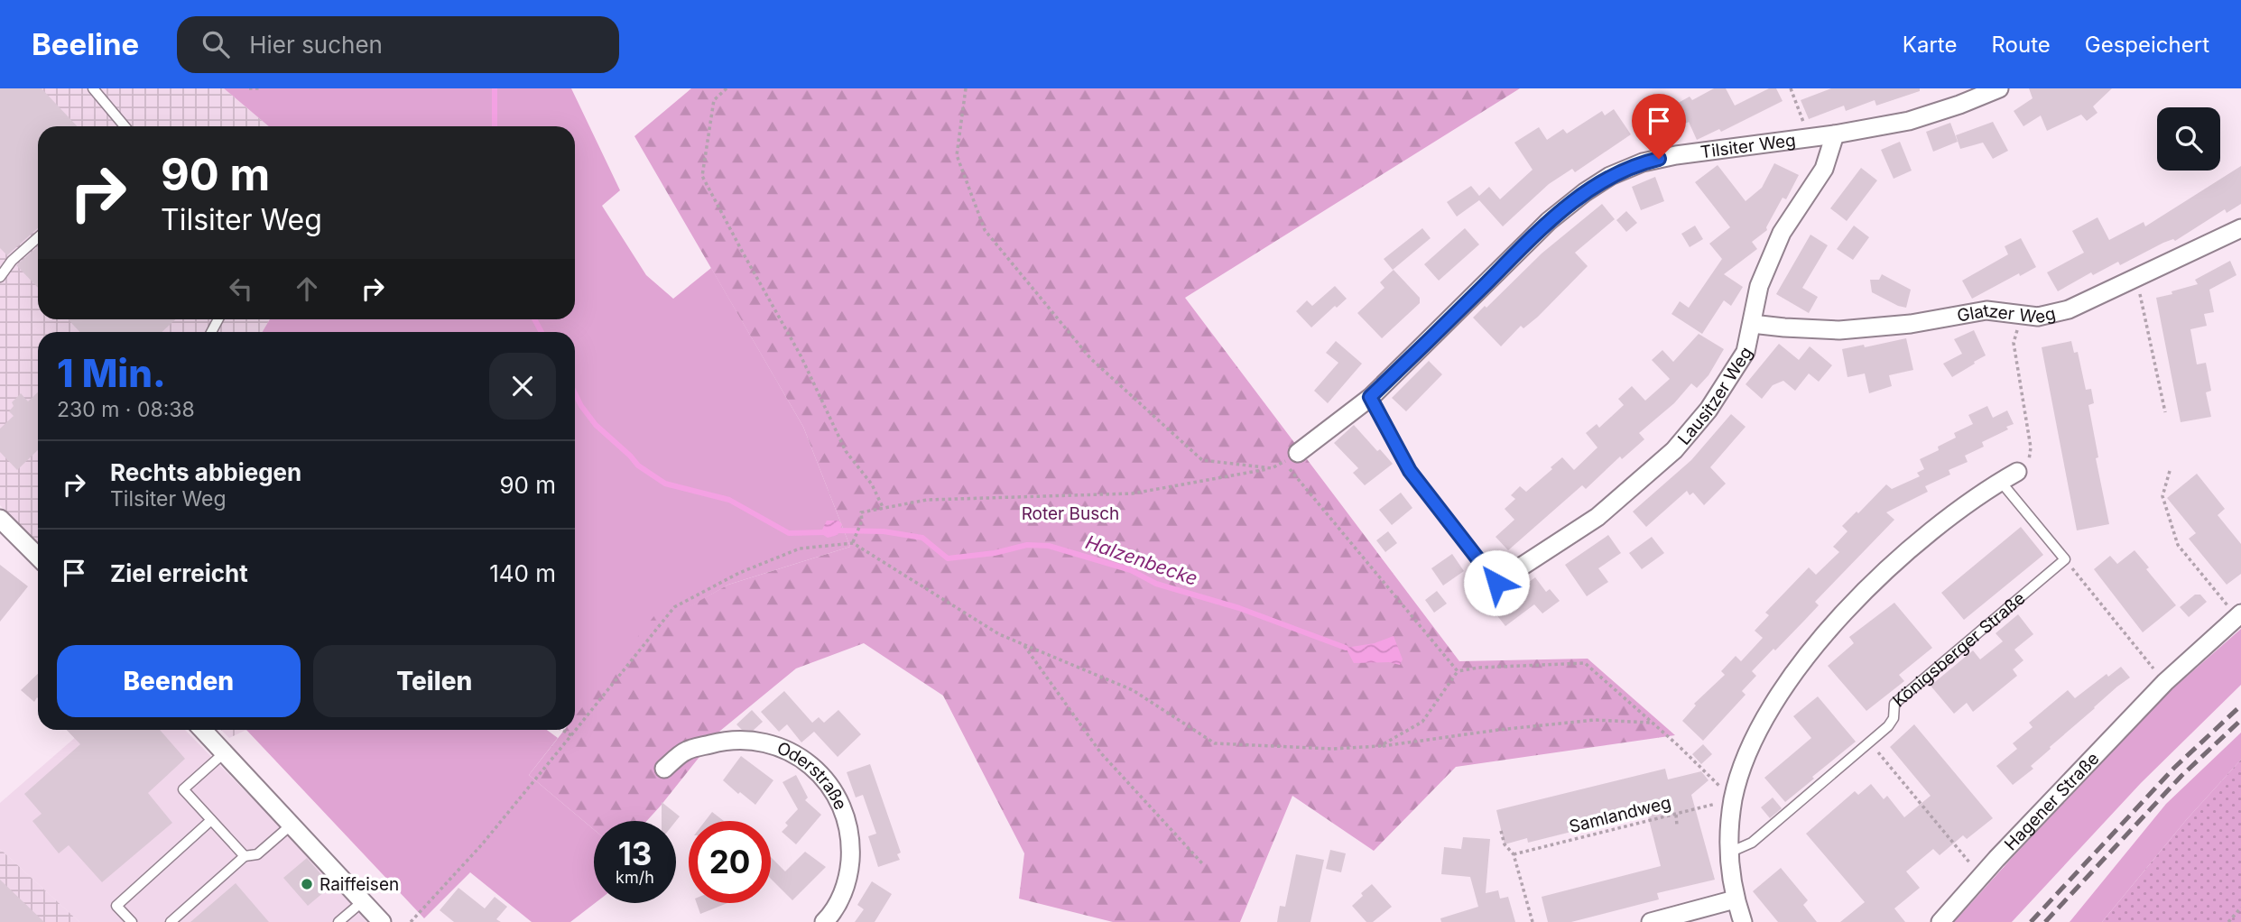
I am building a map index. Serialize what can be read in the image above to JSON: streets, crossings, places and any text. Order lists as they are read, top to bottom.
{
  "streets": {
    "street": [
      "Tilsiter Weg",
      "Glatzer Weg",
      "Lausitzer Weg",
      "Oderstraße",
      "Hagener Straße"
    ],
    "lane": ["Königsberger Straße"],
    "path": ["Samlandweg"]
  },
  "crossings": [
    ["Tilsiter Weg", "Lausitzer Weg"],
    ["Glatzer Weg", "Lausitzer Weg"]
  ],
  "water": ["Halzenbecke"],
  "parks": ["Roter Busch"],
  "places": ["Raiffeisen"],
  "page": {
    "header": "Beeline",
    "search": "Hier suchen",
    "nav": ["Karte", "Route", "Gespeichert"],
    "turn": ["90 m", "Tilsiter Weg"],
    "heading": ["1 Min.", "230 m · 08:38"],
    "list": [
      {
        "name": "Rechts abbiegen",
        "note": "Tilsiter Weg",
        "value": "90 m"
      },
      {
        "name": "Ziel erreicht",
        "value": "140 m"
      }
    ],
    "buttons": ["Beenden", "Teilen"],
    "speed": "13 km/h",
    "limit": "20"
  }
}
